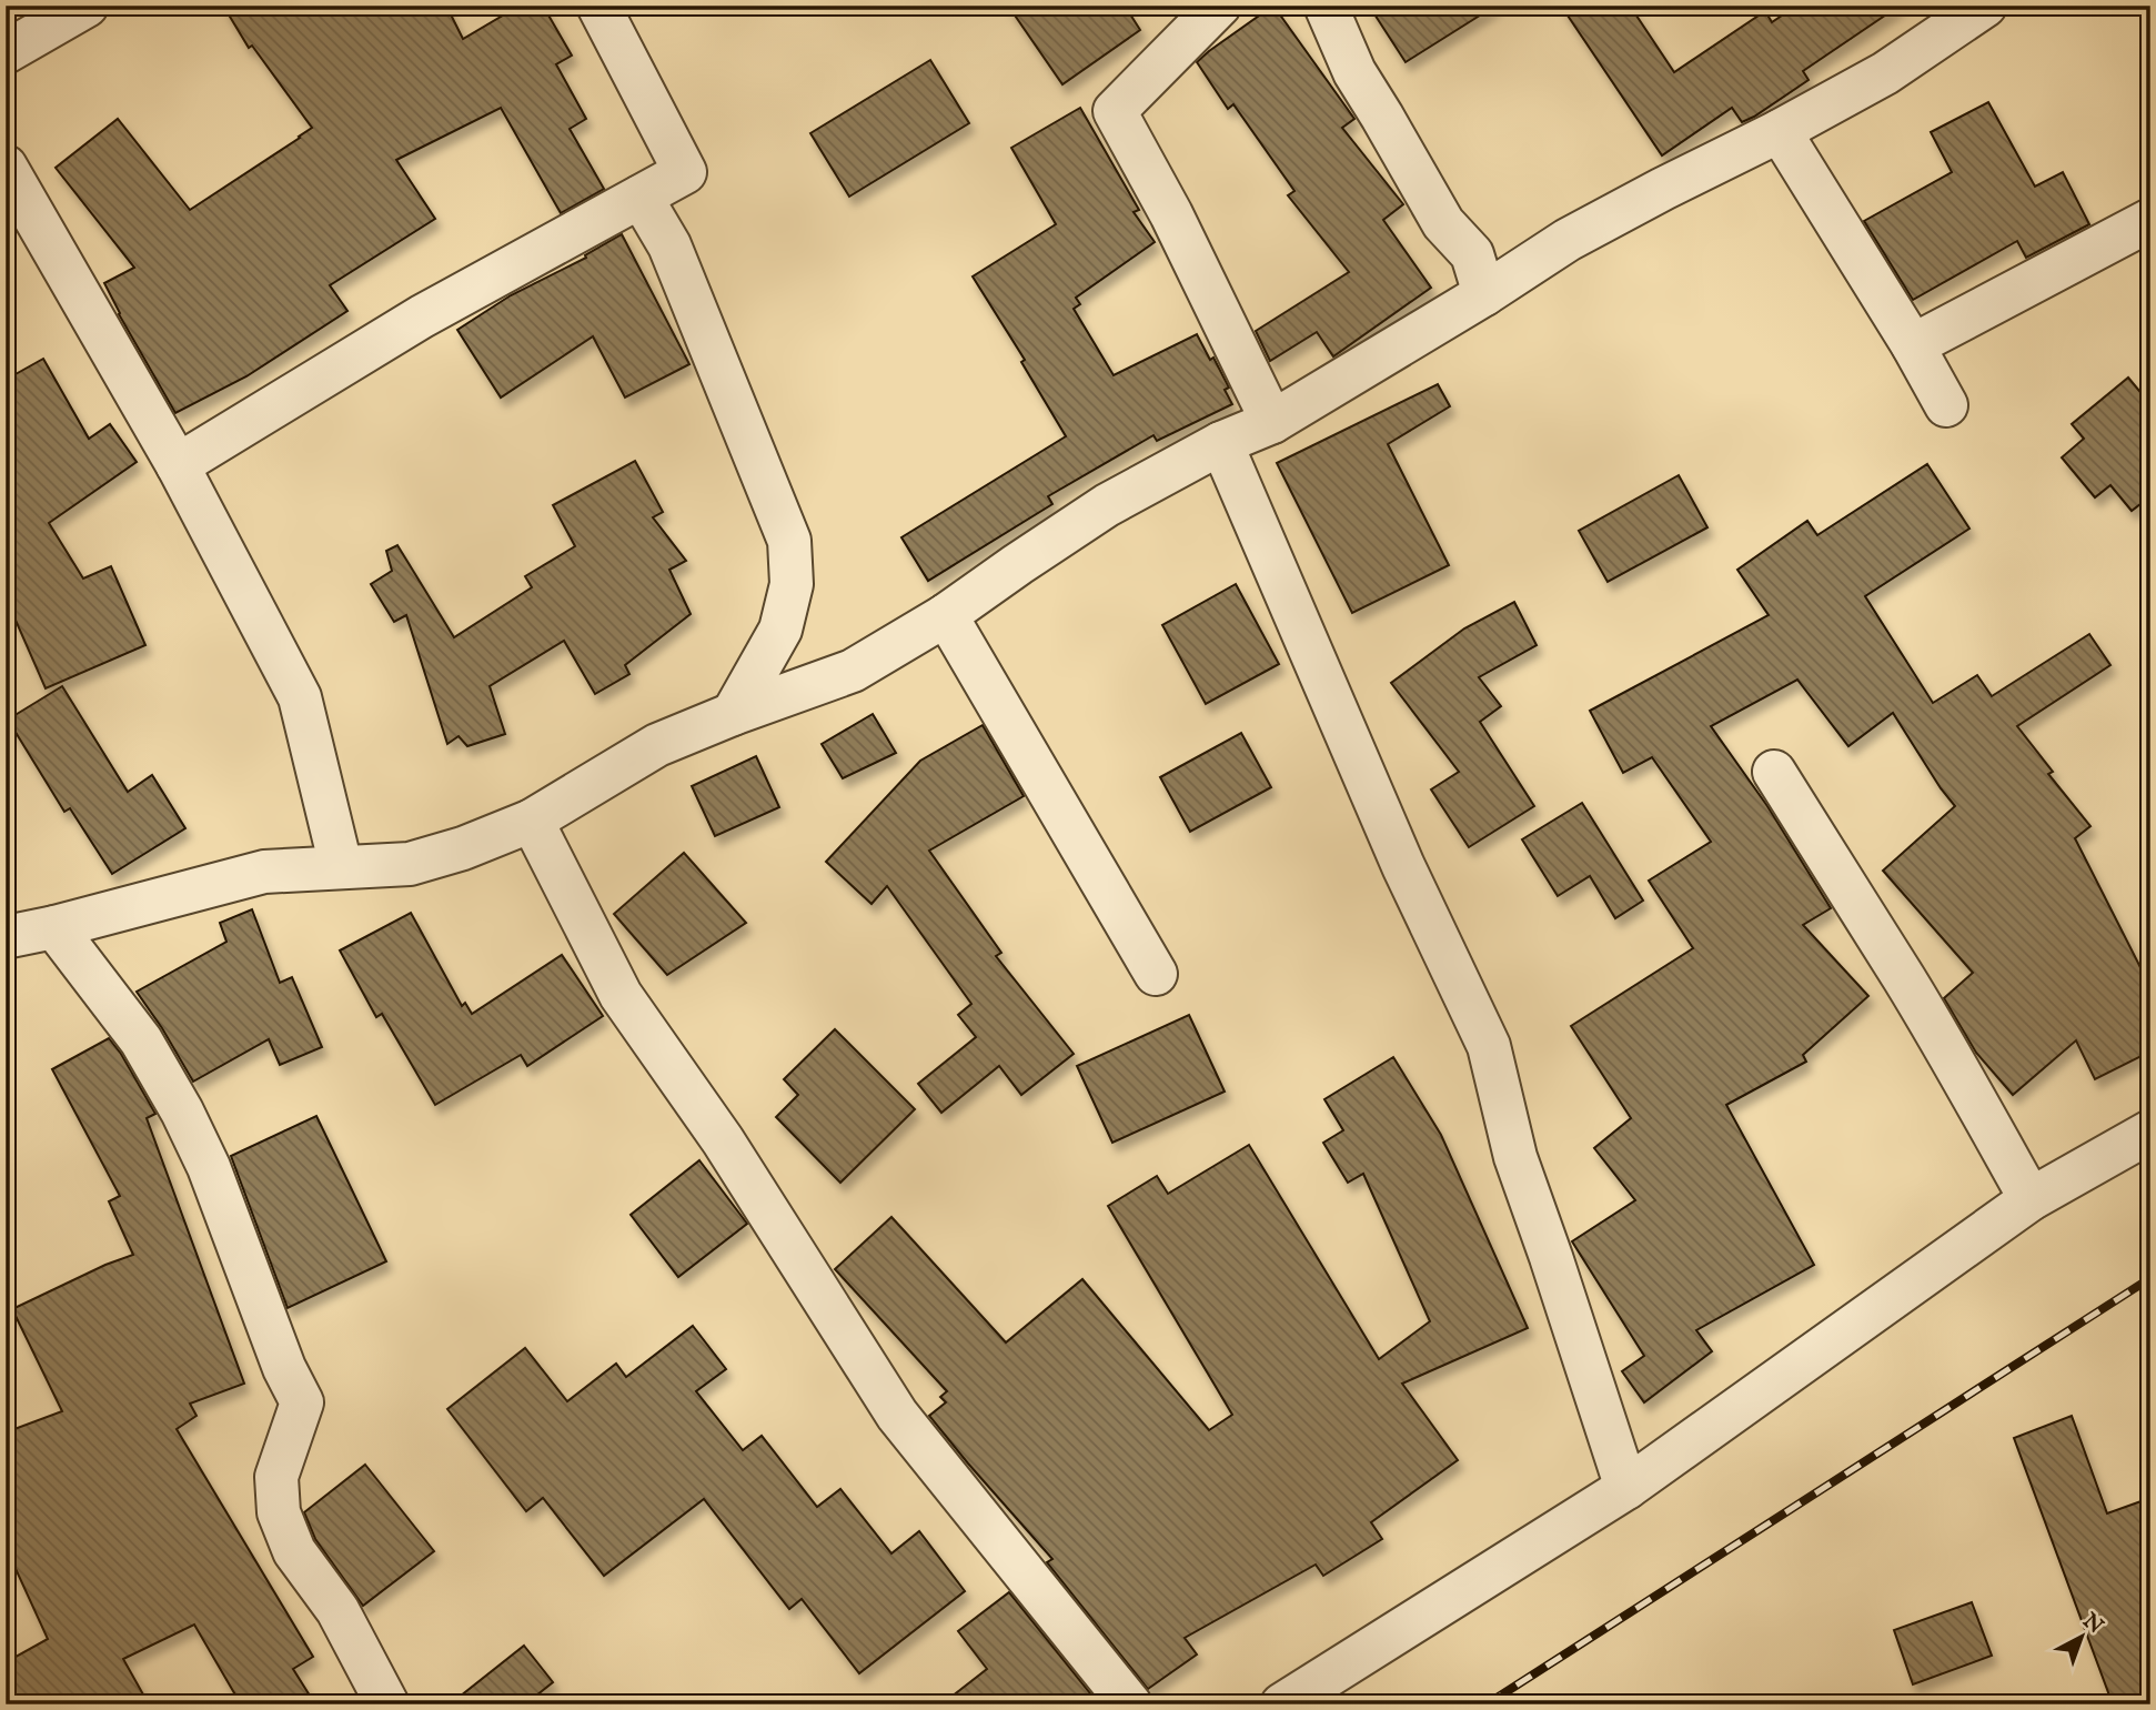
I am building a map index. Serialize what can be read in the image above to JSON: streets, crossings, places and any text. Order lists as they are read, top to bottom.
{
  "north": "top right"
}
